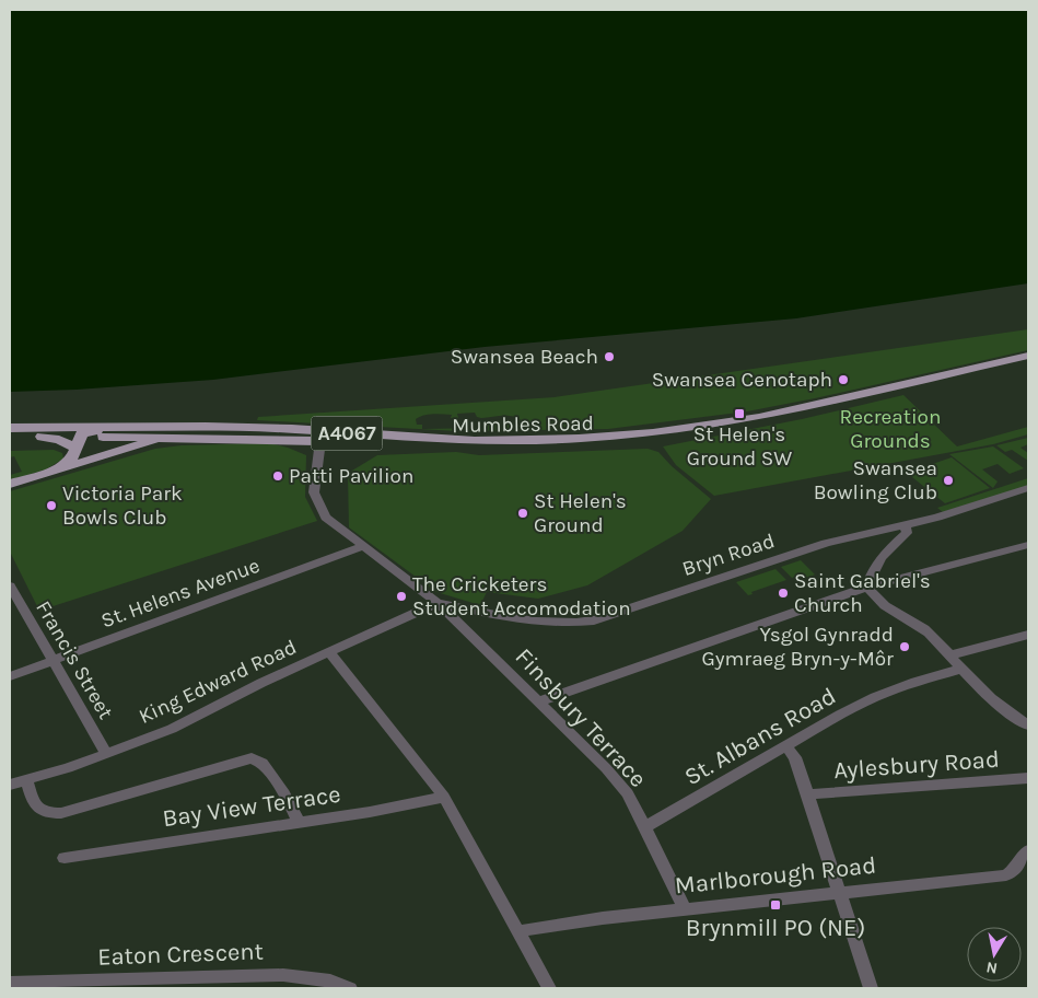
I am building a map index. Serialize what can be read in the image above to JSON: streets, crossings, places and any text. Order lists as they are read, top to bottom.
{
  "streets": {
    "main road": ["Mumbles Road", "A4067"],
    "street": [
      "Bryn Road",
      "St. Helens Avenue",
      "Francis Street",
      "King Edward Road",
      "Finsbury Terrace",
      "St. Albans Road",
      "Aylesbury Road",
      "Bay View Terrace",
      "Marlborough Road",
      "Eaton Crescent"
    ]
  },
  "crossings": [
    ["Mumbles Road", "A4067"],
    ["Mumbles Road", "Finsbury Terrace"],
    ["Bryn Road", "King Edward Road"],
    ["Bryn Road", "Finsbury Terrace"],
    ["St. Helens Avenue", "Francis Street"],
    ["St. Helens Avenue", "Finsbury Terrace"],
    ["Francis Street", "King Edward Road"],
    ["King Edward Road", "Finsbury Terrace"],
    ["Finsbury Terrace", "St. Albans Road"],
    ["Finsbury Terrace", "Marlborough Road"]
  ],
  "parks": ["Recreation Grounds"],
  "places": {
    "other": [
      "Swansea Beach",
      "Swansea Cenotaph",
      "Patti Pavilion",
      "Swansea Bowling Club",
      "Victoria Park Bowls Club",
      "St Helen's Ground",
      "Saint Gabriel's Church",
      "The Cricketers Student Accomodation",
      "Ysgol Gynradd Gymraeg Bryn-y-Môr"
    ],
    "transit": ["St Helen's Ground SW", "Brynmill PO (NE)"]
  },
  "north": "bottom"
}
